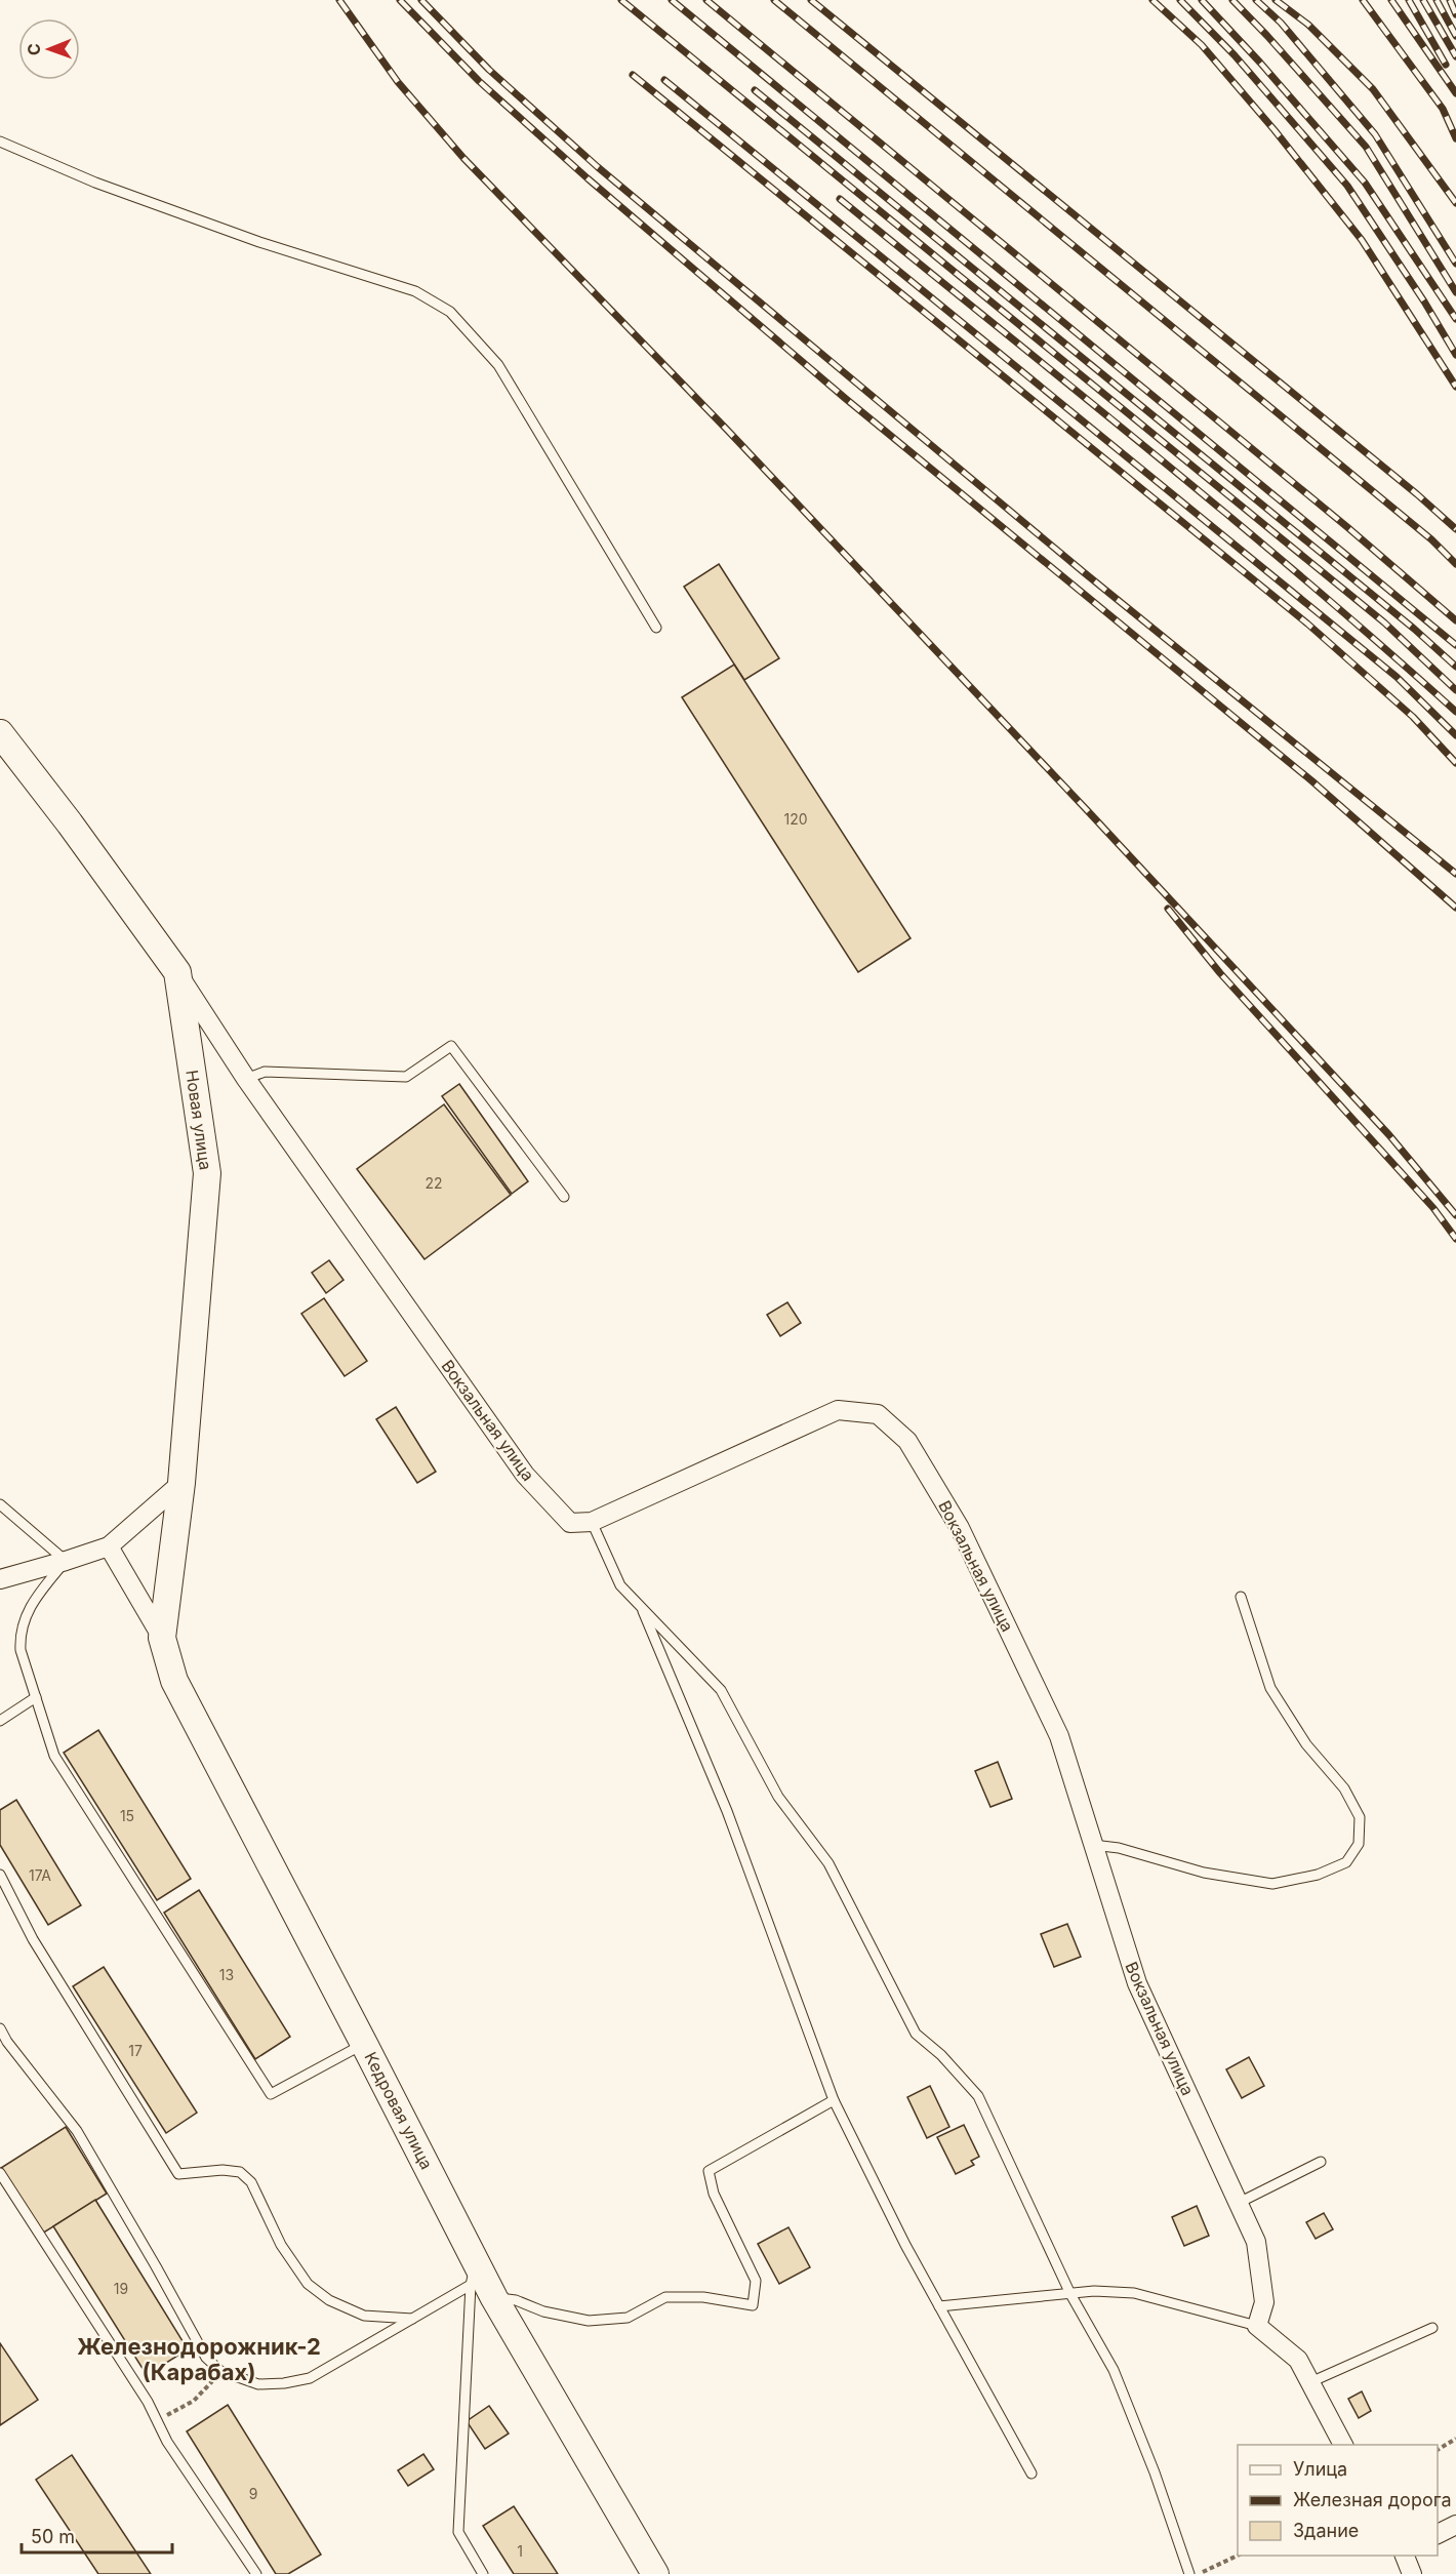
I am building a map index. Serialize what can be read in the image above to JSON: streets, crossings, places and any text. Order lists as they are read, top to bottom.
{
  "streets": {
    "street": ["Новая улица", "Вокзальная улица", "Кедровая улица"]
  },
  "crossings": [
    ["Новая улица", "Вокзальная улица"],
    ["Новая улица", "Кедровая улица"]
  ],
  "districts": ["Железнодорожник-2 (Карабах)"],
  "house_numbers": [
    "120",
    "22",
    "15",
    "17А",
    "13",
    "17",
    "19",
    "9",
    "1"
  ],
  "legend": ["Улица", "Железная дорога", "Здание"],
  "scale_bar": "50 m",
  "north": "left"
}
